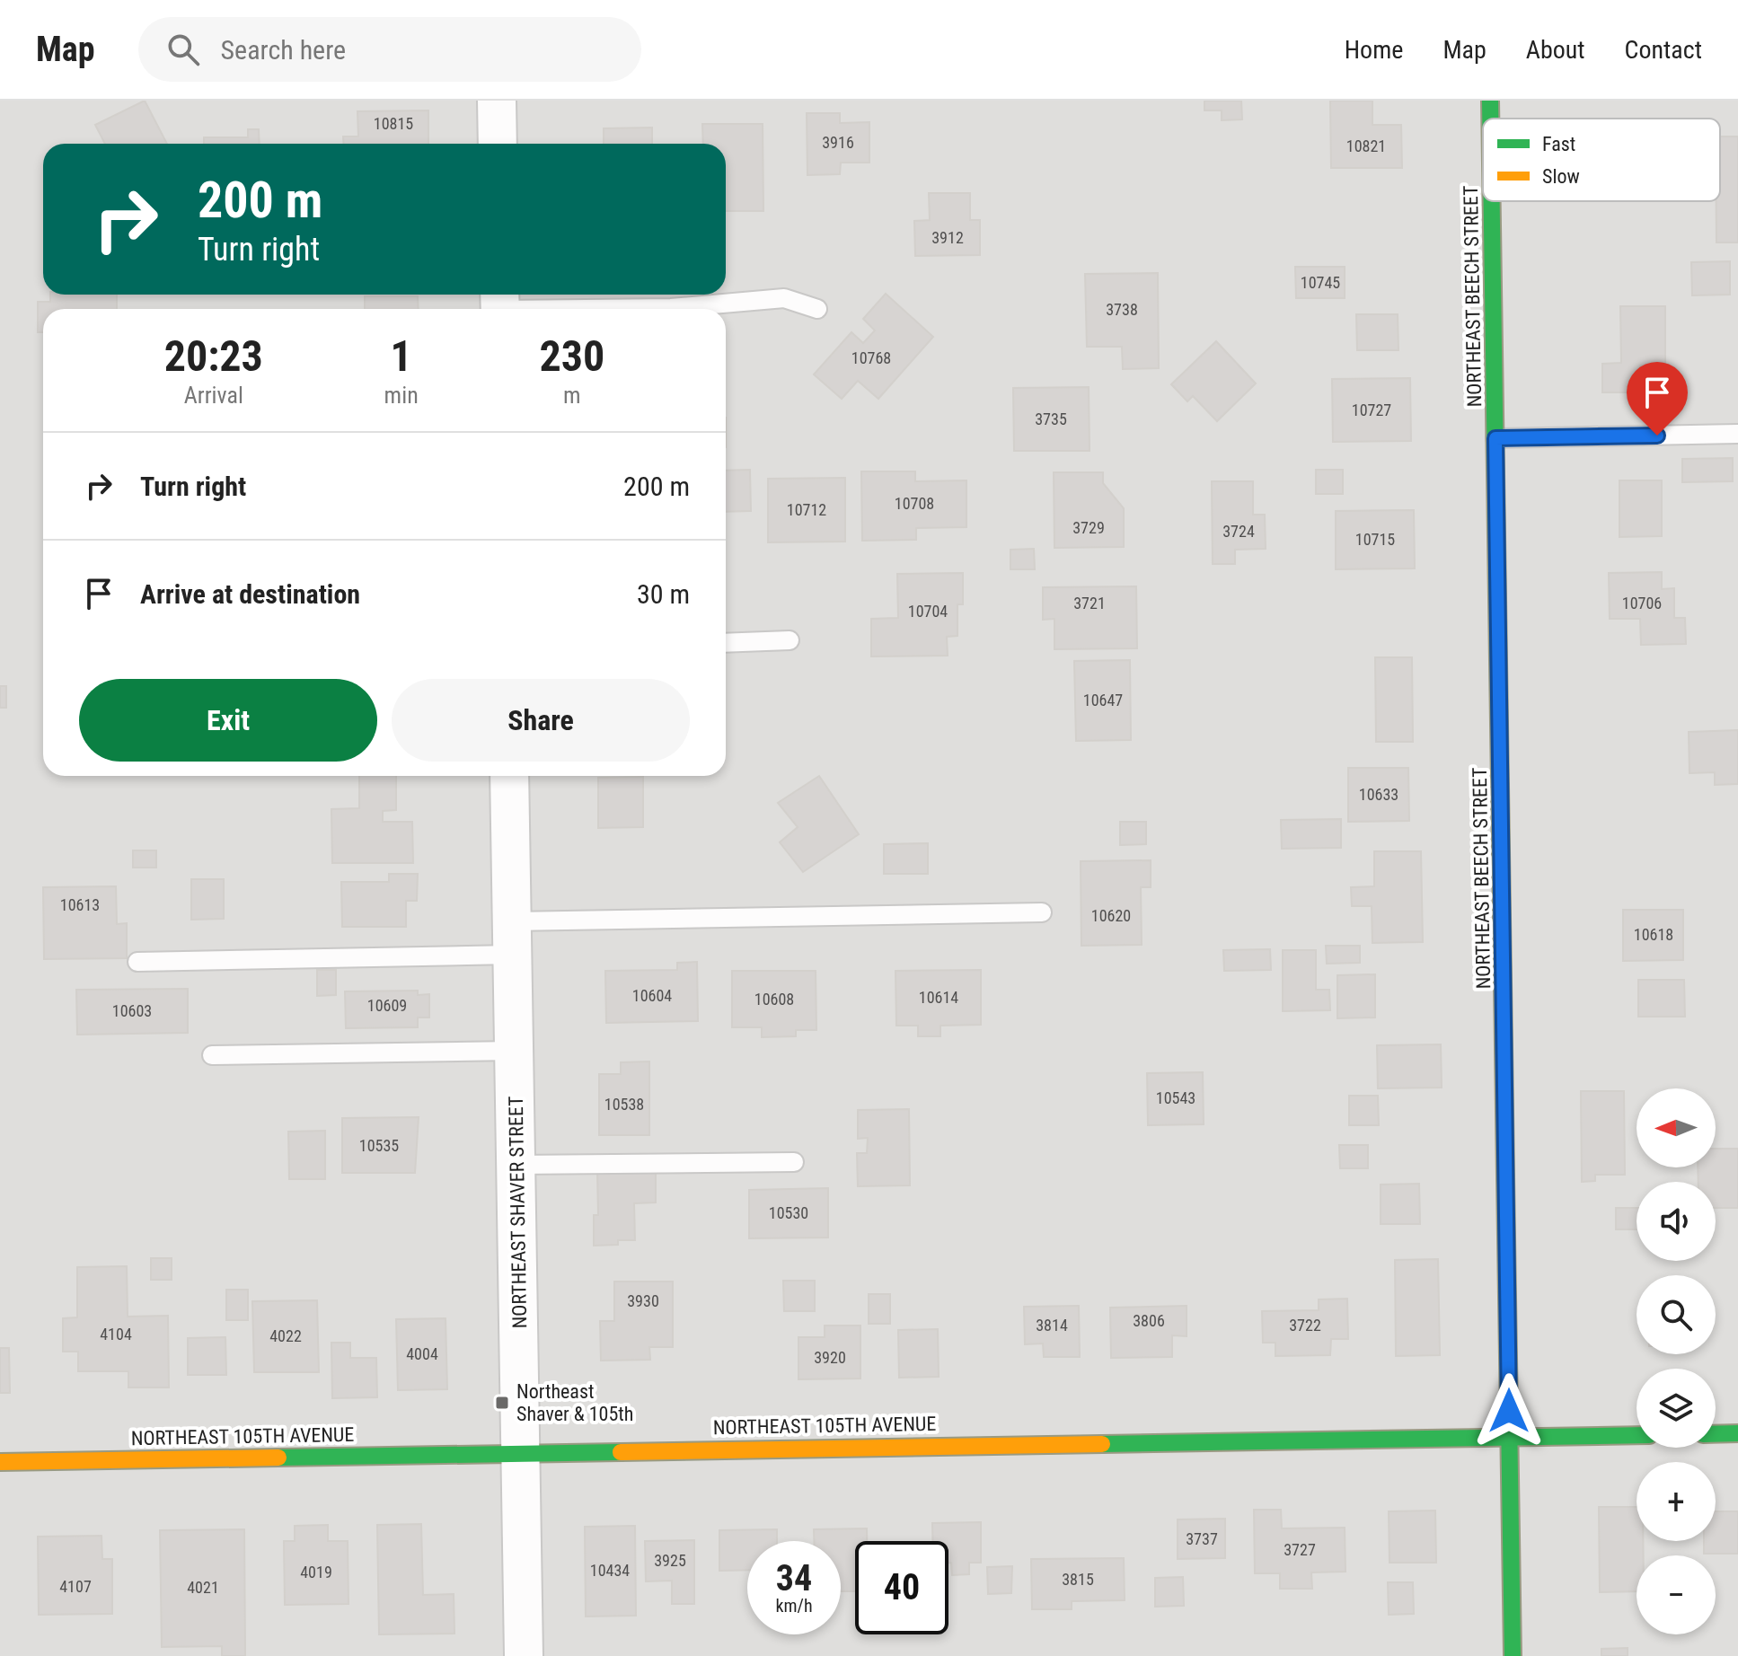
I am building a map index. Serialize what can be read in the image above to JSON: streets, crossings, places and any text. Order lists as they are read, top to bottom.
{
  "streets": {
    "street": ["NORTHEAST BEECH STREET", "NORTHEAST SHAVER STREET", "NORTHEAST 105TH AVENUE"]
  },
  "crossings": [
    ["NORTHEAST BEECH STREET", "NORTHEAST 105TH AVENUE"],
    ["NORTHEAST SHAVER STREET", "NORTHEAST 105TH AVENUE"]
  ],
  "places": {
    "transit": ["Northeast Shaver & 105th"]
  },
  "house_numbers": [
    "10815",
    "3916",
    "10821",
    "3912",
    "10745",
    "3738",
    "10768",
    "10727",
    "3735",
    "10708",
    "10712",
    "3729",
    "3724",
    "10715",
    "3721",
    "10706",
    "10704",
    "10647",
    "10633",
    "10613",
    "10620",
    "10618",
    "10604",
    "10614",
    "10608",
    "10609",
    "10603",
    "10543",
    "10538",
    "10535",
    "10530",
    "3930",
    "3806",
    "3814",
    "3722",
    "4104",
    "4022",
    "4004",
    "3920",
    "3737",
    "3727",
    "3925",
    "10434",
    "4019",
    "3815",
    "4107",
    "4021"
  ],
  "legend": ["Fast", "Slow"],
  "north": "left",
  "page": {
    "header": "Map",
    "search": "Search here",
    "nav": [
      "Home",
      "Map",
      "About",
      "Contact"
    ],
    "turn": ["200 m", "Turn right"],
    "eta": [
      "20:23",
      "Arrival",
      "1",
      "min",
      "230",
      "m"
    ],
    "list": [
      {
        "name": "Turn right",
        "value": "200 m"
      },
      {
        "name": "Arrive at destination",
        "value": "30 m"
      }
    ],
    "buttons": ["Exit", "Share"],
    "map_buttons": ["+", "−"],
    "speed": "34 km/h",
    "limit": "40"
  }
}
